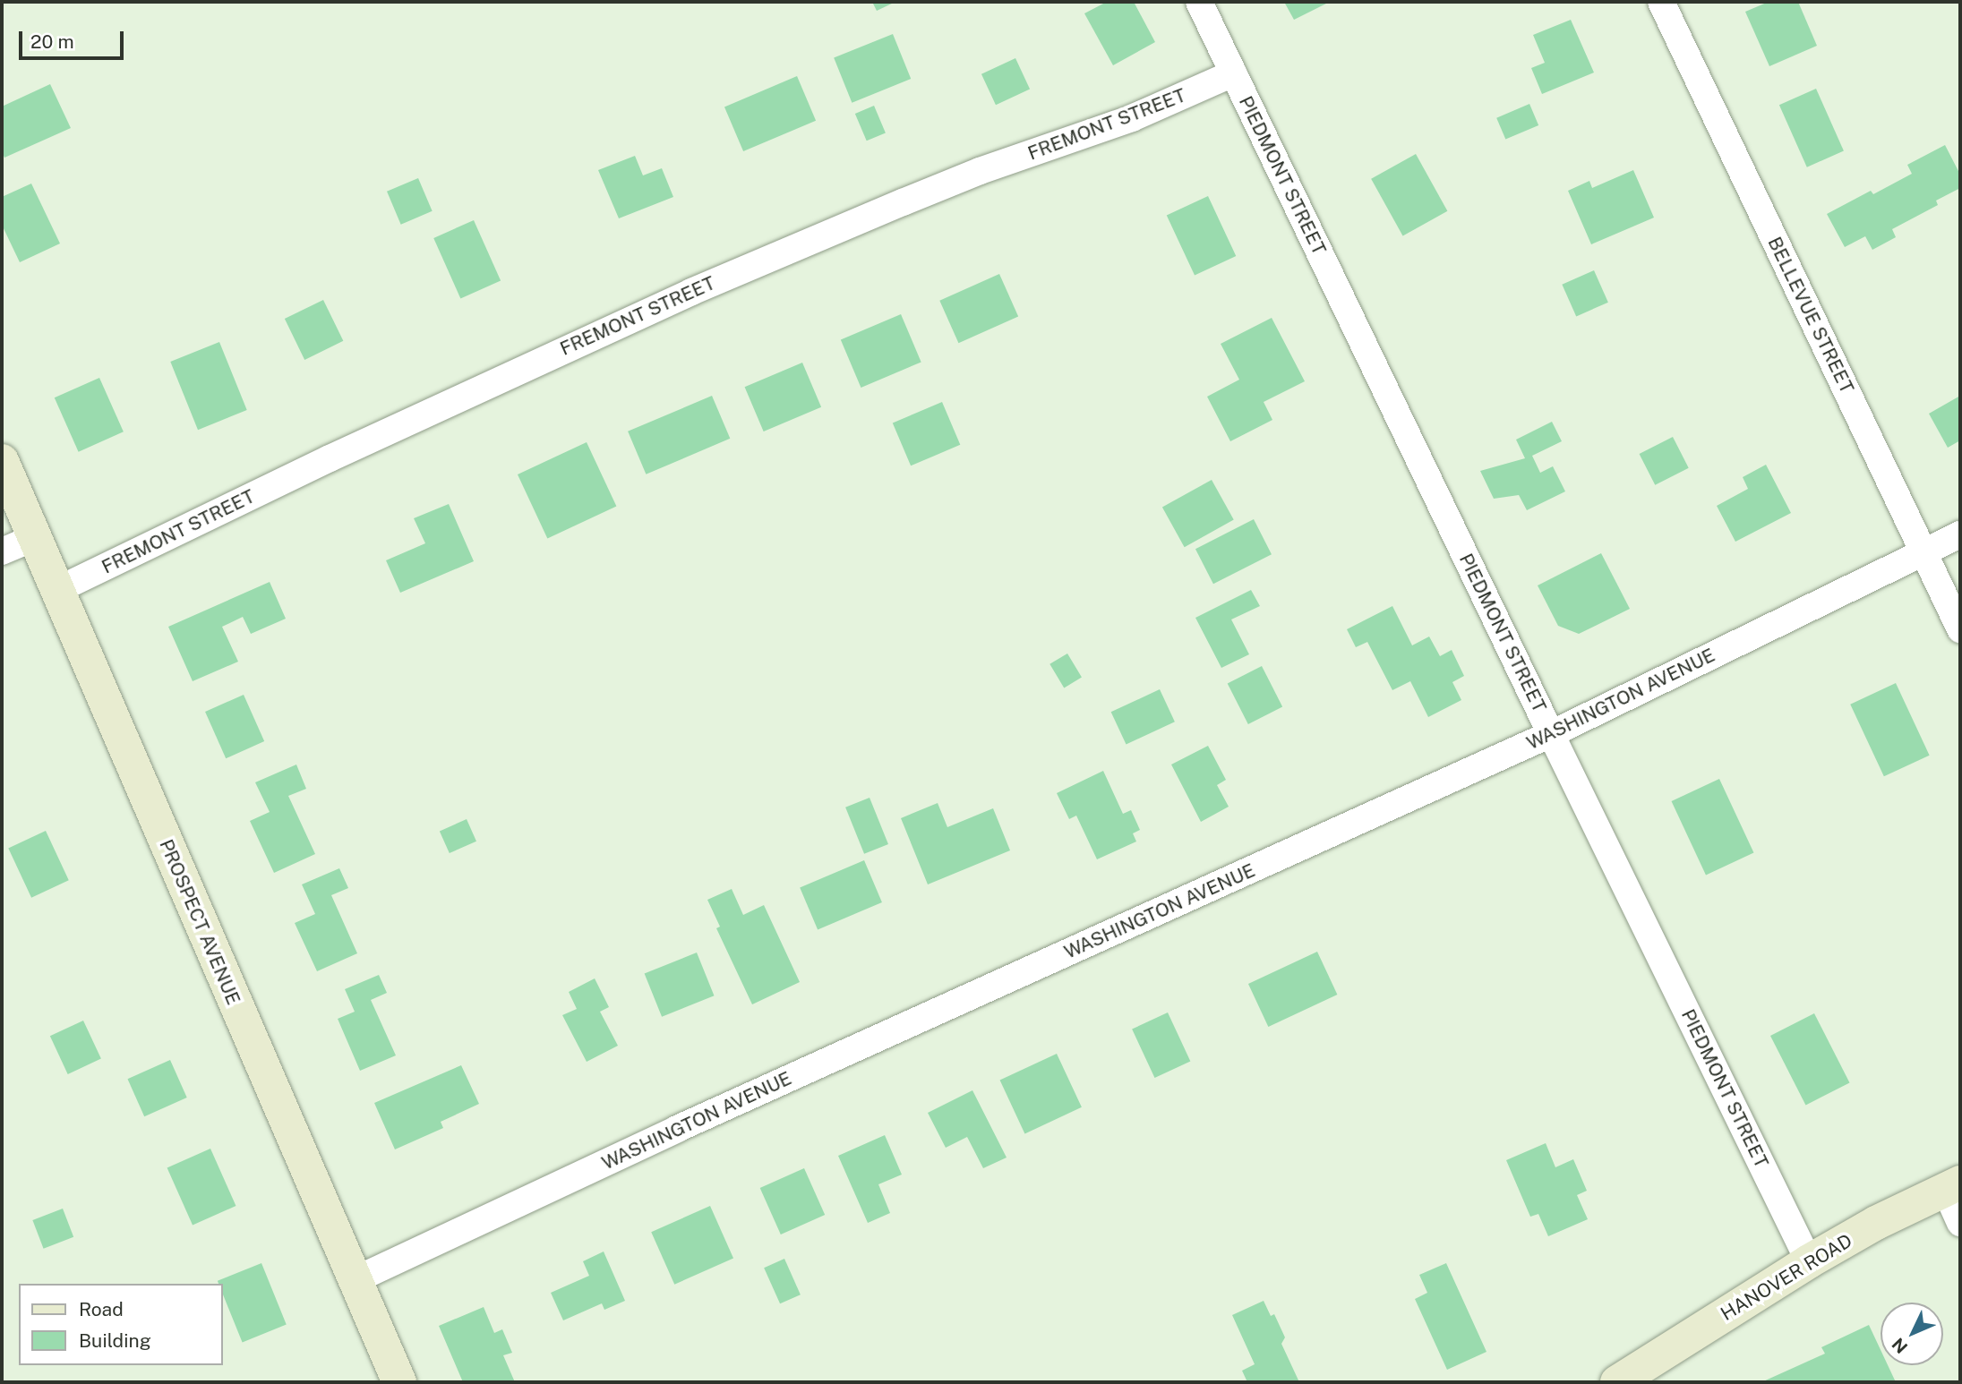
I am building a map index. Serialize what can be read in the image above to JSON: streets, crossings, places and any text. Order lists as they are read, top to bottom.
{
  "streets": {
    "street": [
      "FREMONT STREET",
      "PIEDMONT STREET",
      "BELLEVUE STREET",
      "WASHINGTON AVENUE",
      "PROSPECT AVENUE",
      "HANOVER ROAD"
    ]
  },
  "crossings": [
    ["FREMONT STREET", "PIEDMONT STREET"],
    ["FREMONT STREET", "PROSPECT AVENUE"],
    ["PIEDMONT STREET", "WASHINGTON AVENUE"],
    ["PIEDMONT STREET", "HANOVER ROAD"],
    ["BELLEVUE STREET", "WASHINGTON AVENUE"],
    ["WASHINGTON AVENUE", "PROSPECT AVENUE"]
  ],
  "legend": ["Road", "Building"],
  "scale_bar": "20 m",
  "north": "bottom left"
}
